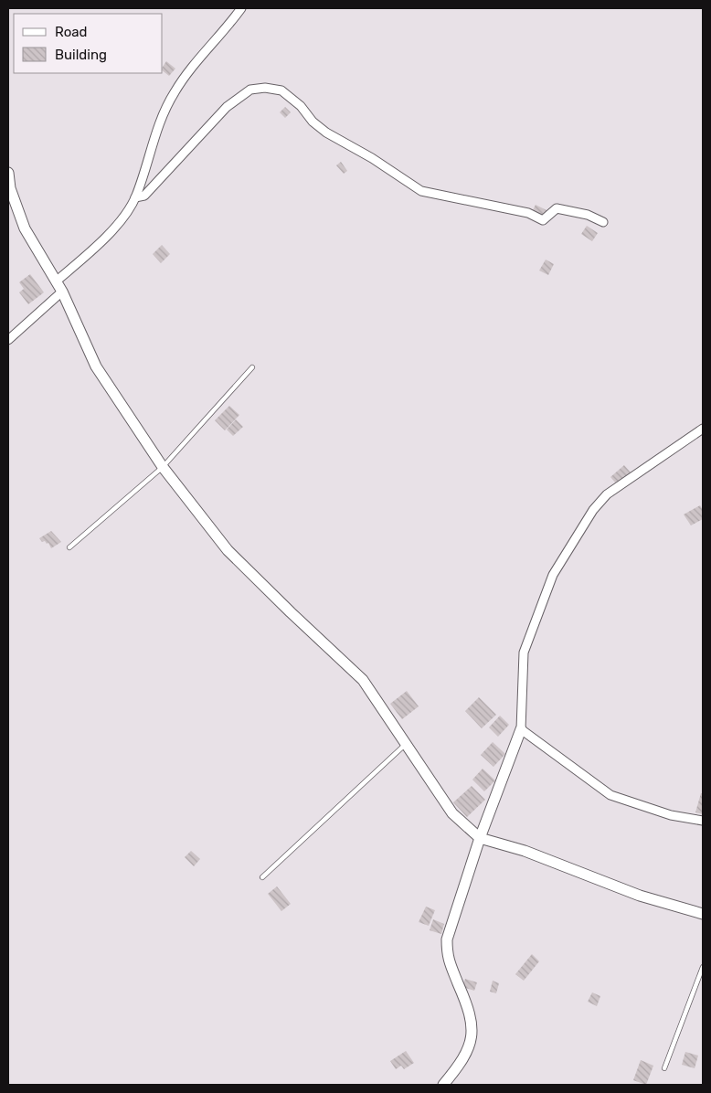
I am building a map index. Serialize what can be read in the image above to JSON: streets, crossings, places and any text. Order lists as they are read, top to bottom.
{
  "legend": ["Road", "Building"]
}
